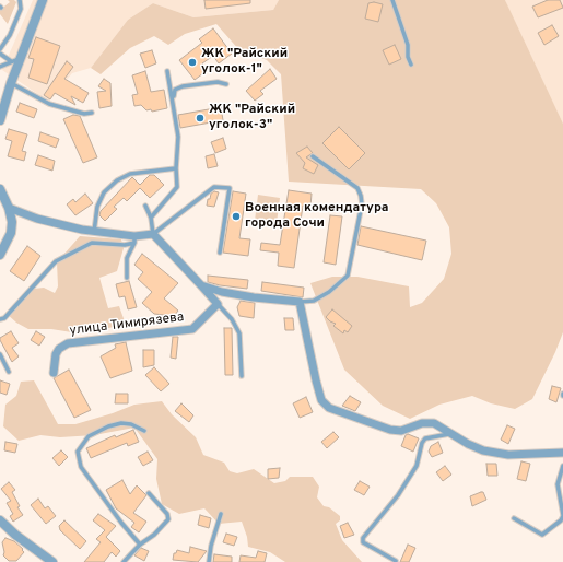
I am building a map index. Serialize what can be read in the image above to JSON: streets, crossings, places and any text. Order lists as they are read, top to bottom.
{
  "streets": {
    "street": ["улица Тимирязева"]
  },
  "places": ["ЖК \"Райский уголок-1\"", "ЖК \"Райский уголок-3\"", "Военная комендатура города Сочи"]
}
